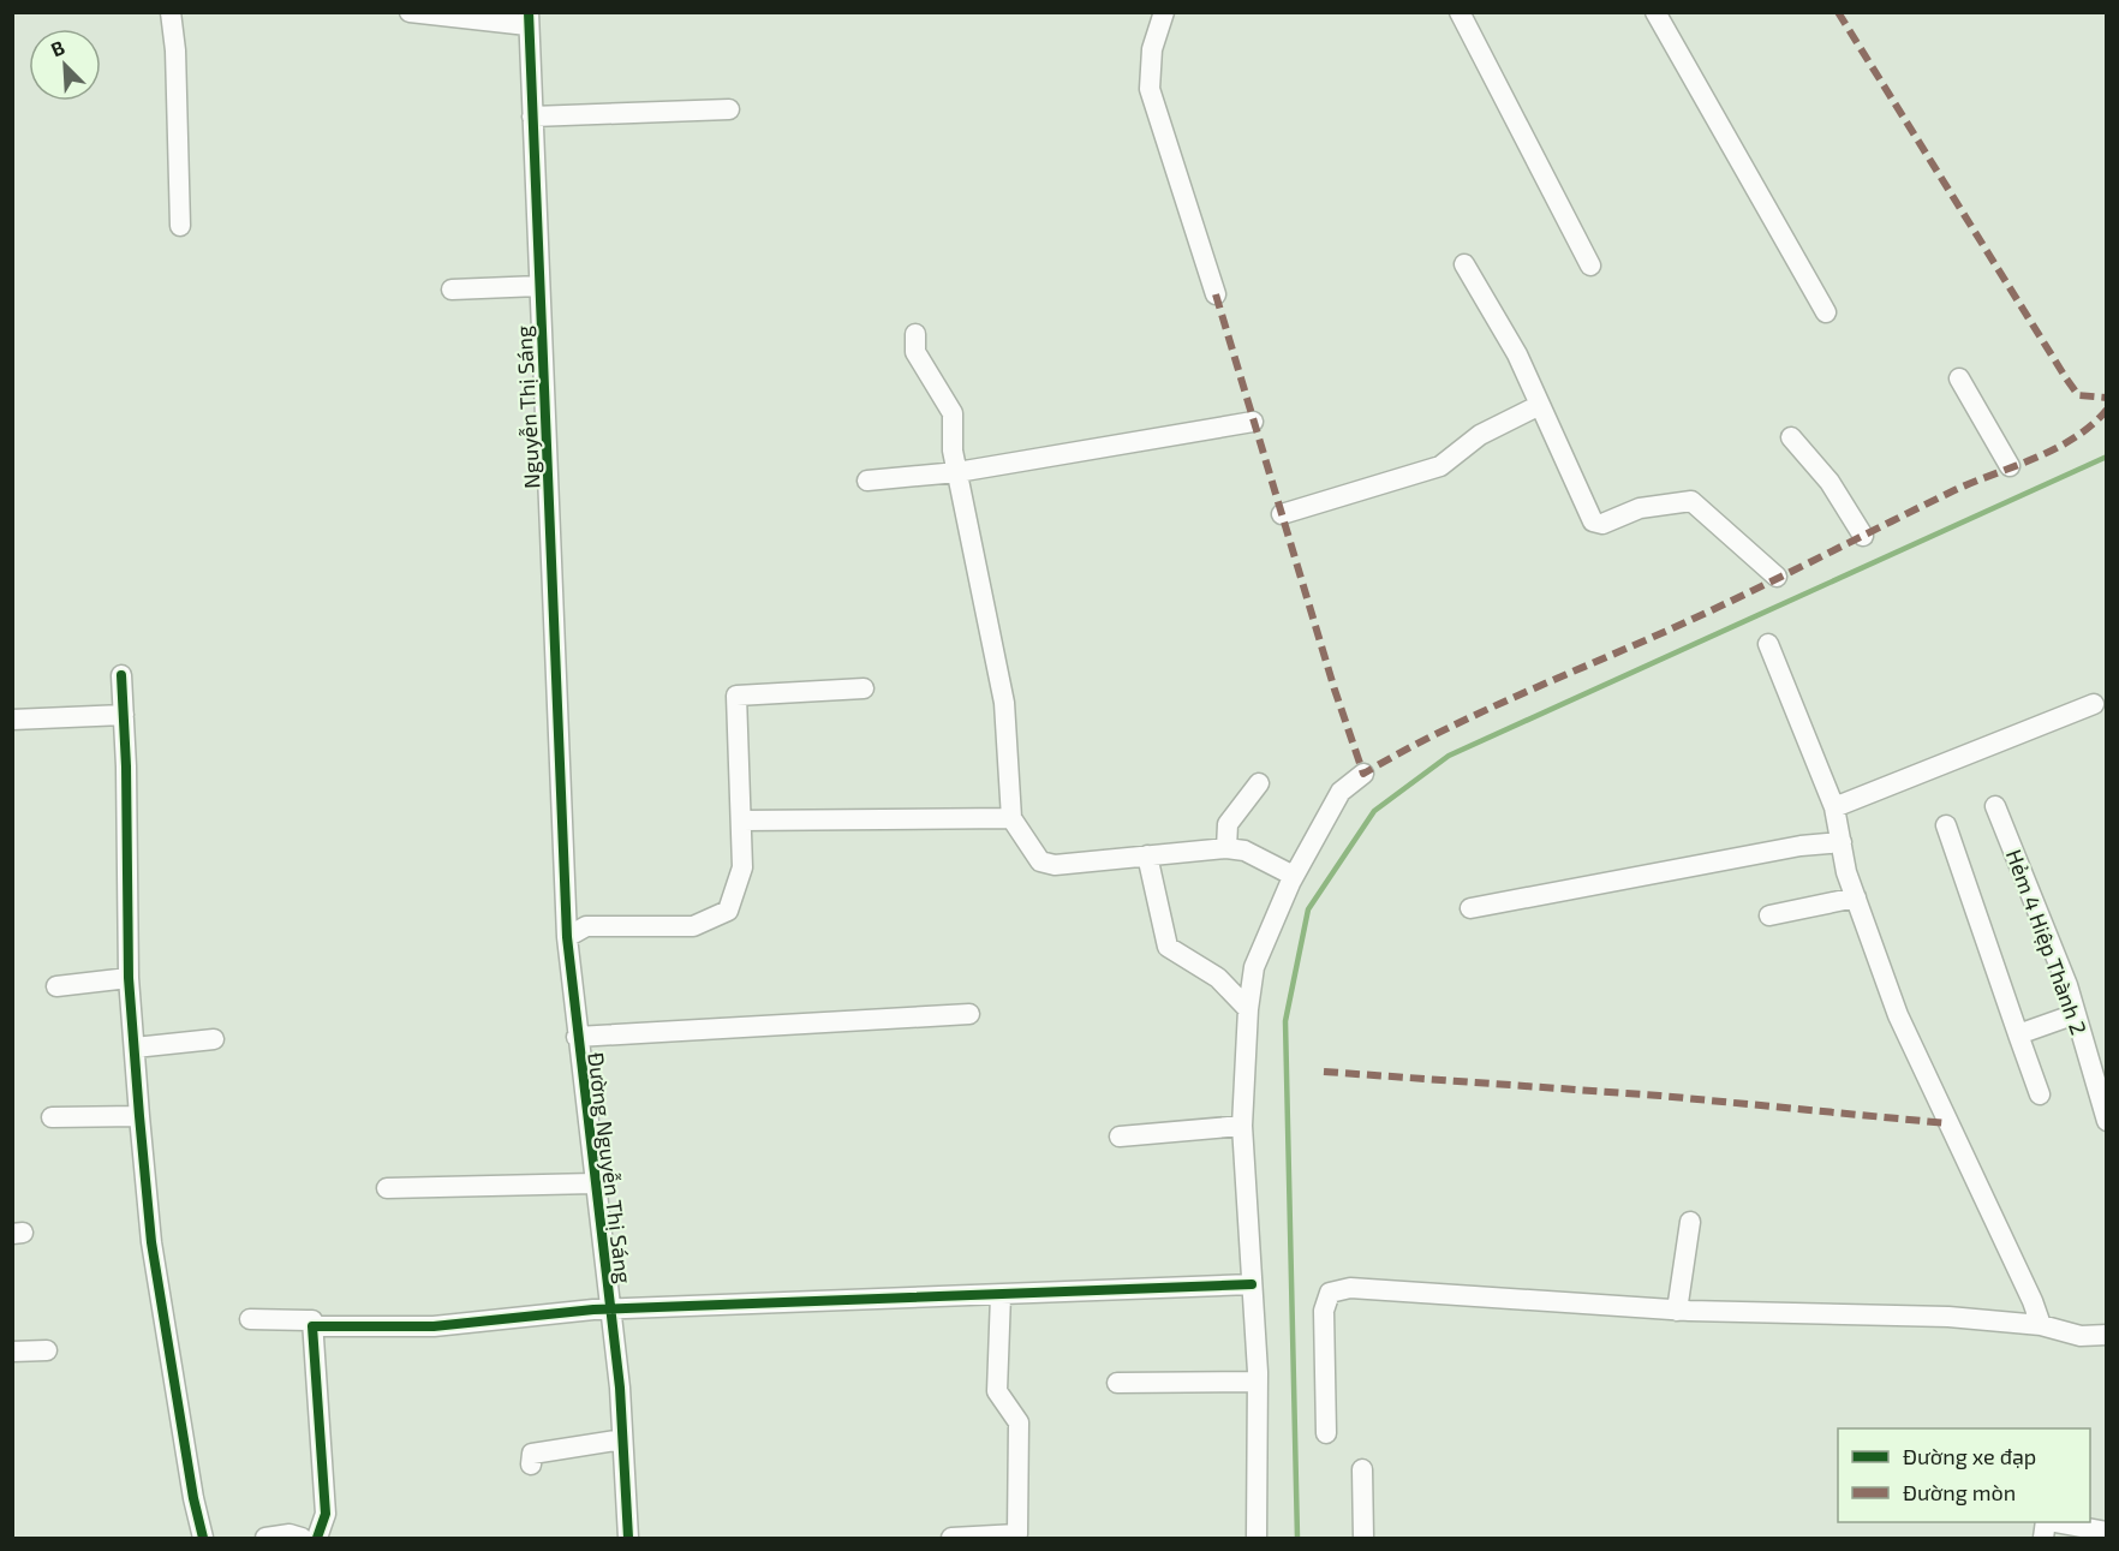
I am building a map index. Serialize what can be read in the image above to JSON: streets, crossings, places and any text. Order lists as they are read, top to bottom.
{
  "streets": {
    "street": ["Nguyễn Thị Sáng", "Hẻm 4 Hiệp Thành 2", "Đường Nguyễn Thị Sáng"]
  },
  "crossings": [
    ["Nguyễn Thị Sáng", "Đường Nguyễn Thị Sáng"]
  ],
  "legend": ["Đường xe đạp", "Đường mòn"],
  "north": "top left"
}
